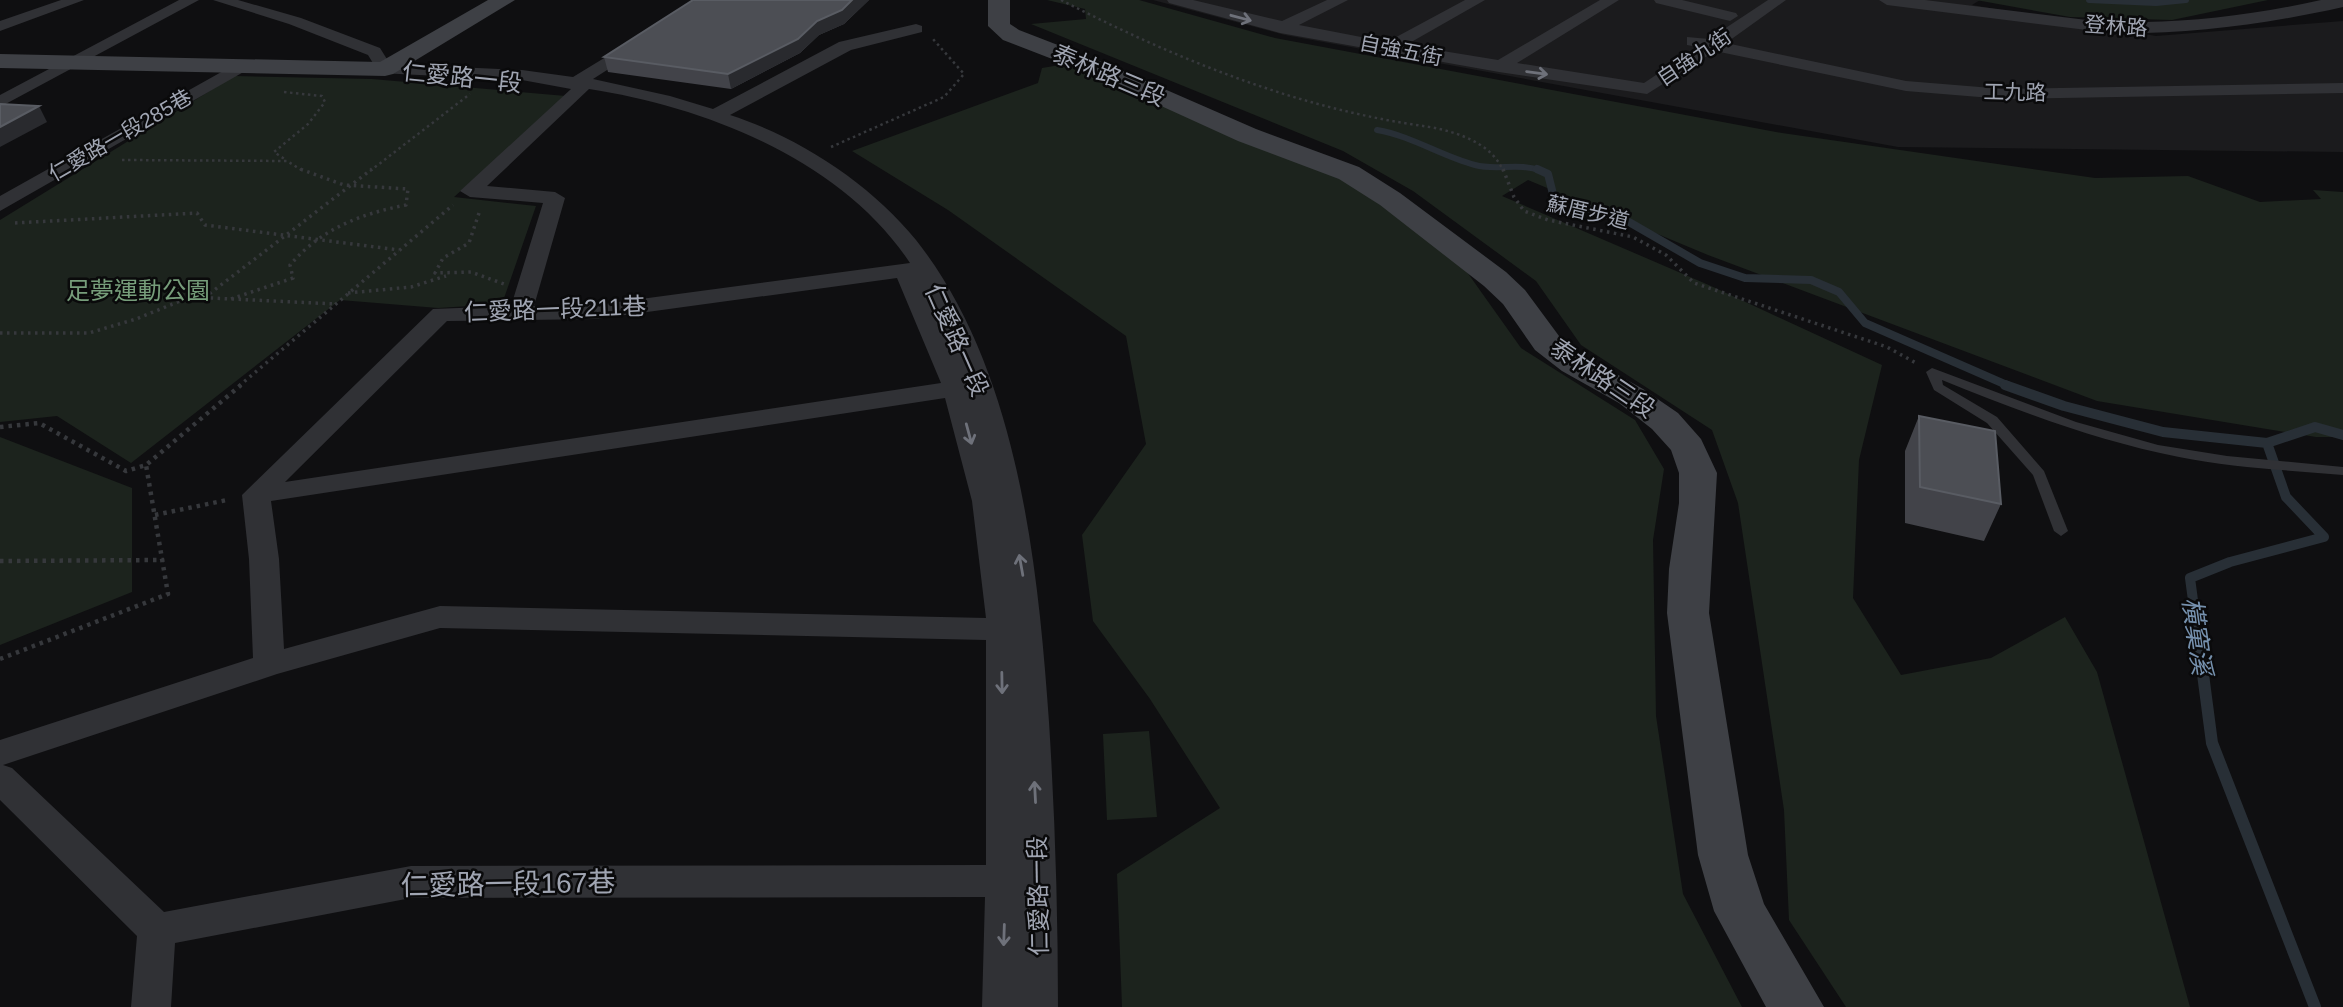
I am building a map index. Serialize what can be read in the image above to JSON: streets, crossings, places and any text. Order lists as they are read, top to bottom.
{
  "streets": {
    "main road": ["泰林路三段", "仁愛路一段"],
    "street": [
      "登林路",
      "自強五街",
      "自強九街",
      "工九路",
      "仁愛路一段285巷",
      "仁愛路一段211巷",
      "仁愛路一段167巷"
    ],
    "path": ["蘇厝步道"]
  },
  "crossings": [
    ["自強五街", "自強九街"],
    ["自強九街", "工九路"],
    ["仁愛路一段", "仁愛路一段285巷"],
    ["仁愛路一段", "仁愛路一段211巷"],
    ["仁愛路一段", "仁愛路一段167巷"]
  ],
  "one_way": ["自強五街"],
  "water": ["橫窠溪"],
  "parks": ["足夢運動公園"]
}
